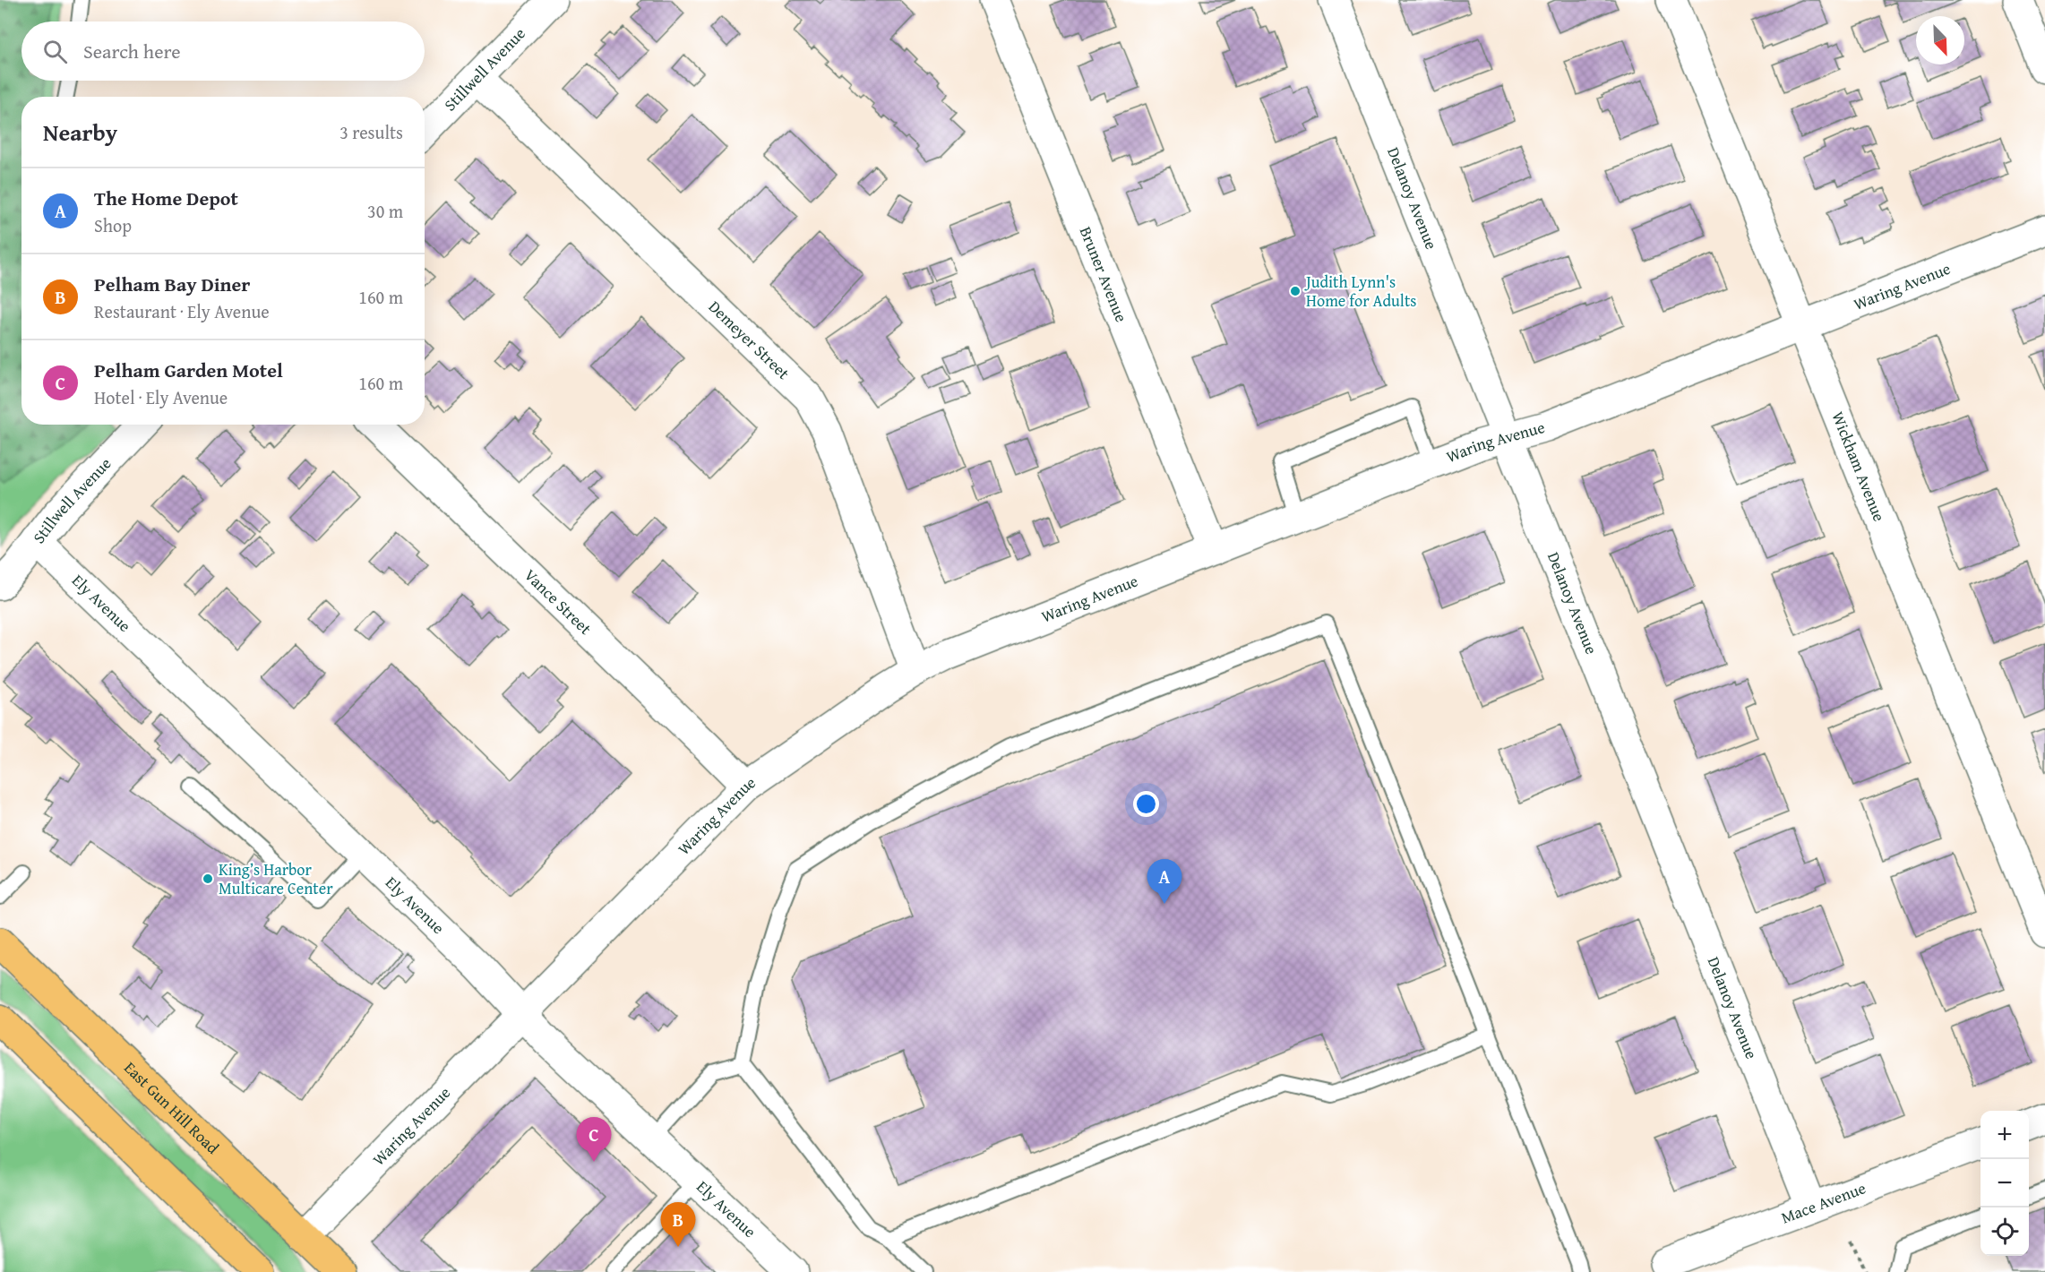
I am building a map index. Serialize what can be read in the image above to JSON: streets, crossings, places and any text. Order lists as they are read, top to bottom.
{
  "streets": {
    "main road": ["East Gun Hill Road"],
    "street": [
      "Stillwell Avenue",
      "Delanoy Avenue",
      "Bruner Avenue",
      "Waring Avenue",
      "Demeyer Street",
      "Wickham Avenue",
      "Vance Street",
      "Ely Avenue",
      "Mace Avenue"
    ]
  },
  "crossings": [
    ["Stillwell Avenue", "Demeyer Street"],
    ["Stillwell Avenue", "Ely Avenue"],
    ["Delanoy Avenue", "Waring Avenue"],
    ["Delanoy Avenue", "Mace Avenue"],
    ["Bruner Avenue", "Waring Avenue"],
    ["Waring Avenue", "Demeyer Street"],
    ["Waring Avenue", "Wickham Avenue"],
    ["Waring Avenue", "Vance Street"],
    ["Waring Avenue", "Ely Avenue"],
    ["Waring Avenue", "East Gun Hill Road"]
  ],
  "places": ["Judith Lynn's Home for Adults", "King’s Harbor Multicare Center"],
  "north": "bottom right",
  "page": {
    "search": "Search here",
    "heading": ["Nearby", "3 results"],
    "list": [
      {
        "mark": "A",
        "name": "The Home Depot",
        "note": "Shop",
        "value": "30 m"
      },
      {
        "mark": "B",
        "name": "Pelham Bay Diner",
        "note": "Restaurant · Ely Avenue",
        "value": "160 m"
      },
      {
        "mark": "C",
        "name": "Pelham Garden Motel",
        "note": "Hotel · Ely Avenue",
        "value": "160 m"
      }
    ],
    "pins": ["A", "C", "B"],
    "map_buttons": ["+", "−"]
  }
}
